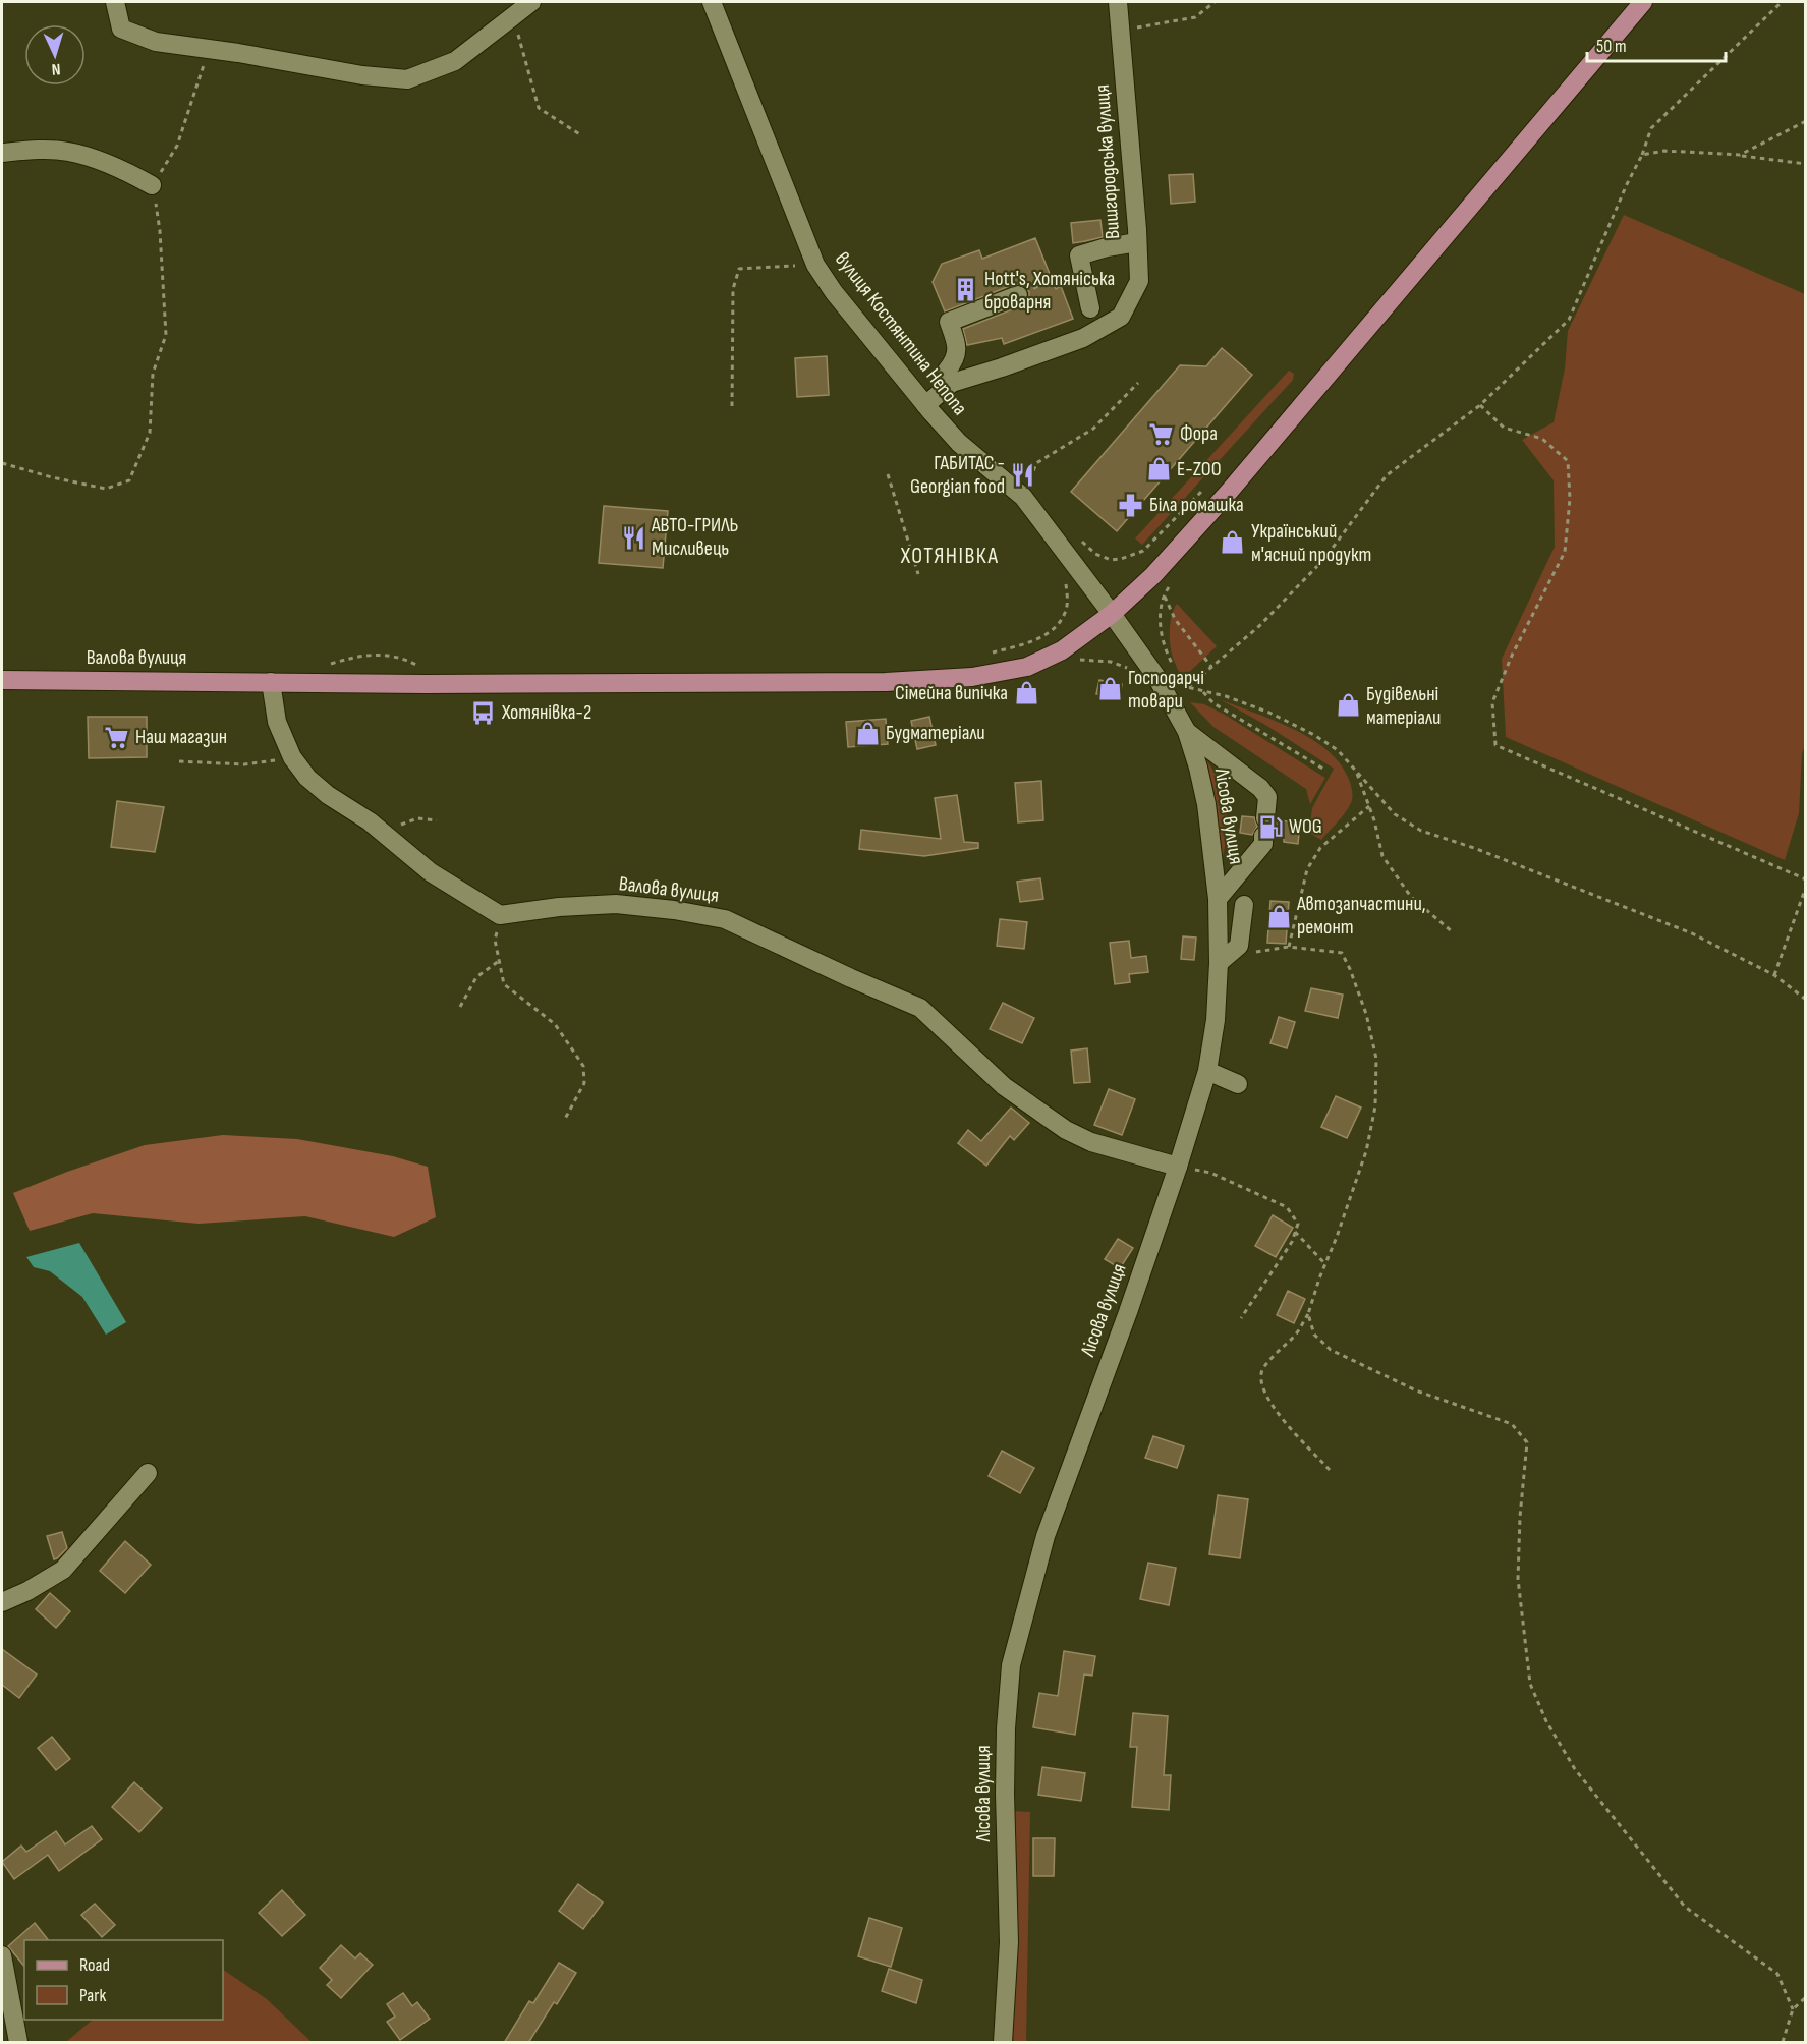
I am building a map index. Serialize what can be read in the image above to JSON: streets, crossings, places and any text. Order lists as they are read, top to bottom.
{
  "streets": {
    "main road": ["Валова вулиця"],
    "street": ["Вишгородська вулиця", "вулиця Костянтина Непопа", "Лісова вулиця"]
  },
  "crossings": [
    ["Вишгородська вулиця", "вулиця Костянтина Непопа"],
    ["вулиця Костянтина Непопа", "Валова вулиця"],
    ["вулиця Костянтина Непопа", "Лісова вулиця"],
    ["Валова вулиця", "Лісова вулиця"]
  ],
  "districts": ["ХОТЯНІВКА"],
  "places": {
    "building": ["Hott's, Хотяніська броварня"],
    "supermarket": ["Фора", "Наш магазин"],
    "shop": [
      "E-ZOO",
      "Український м'ясний продукт",
      "Господарчі товари",
      "Сімейна випічка",
      "Будівельні матеріали",
      "Будматеріали",
      "Автозапчастини, ремонт"
    ],
    "restaurant": ["ГАБИТАС - Georgian food", "АВТО-ГРИЛЬ Мисливець"],
    "pharmacy": ["Біла ромашка"],
    "bus stop": ["Хотянівка-2"],
    "fuel station": ["WOG"]
  },
  "legend": ["Road", "Park"],
  "scale_bar": "50 m",
  "north": "bottom"
}
